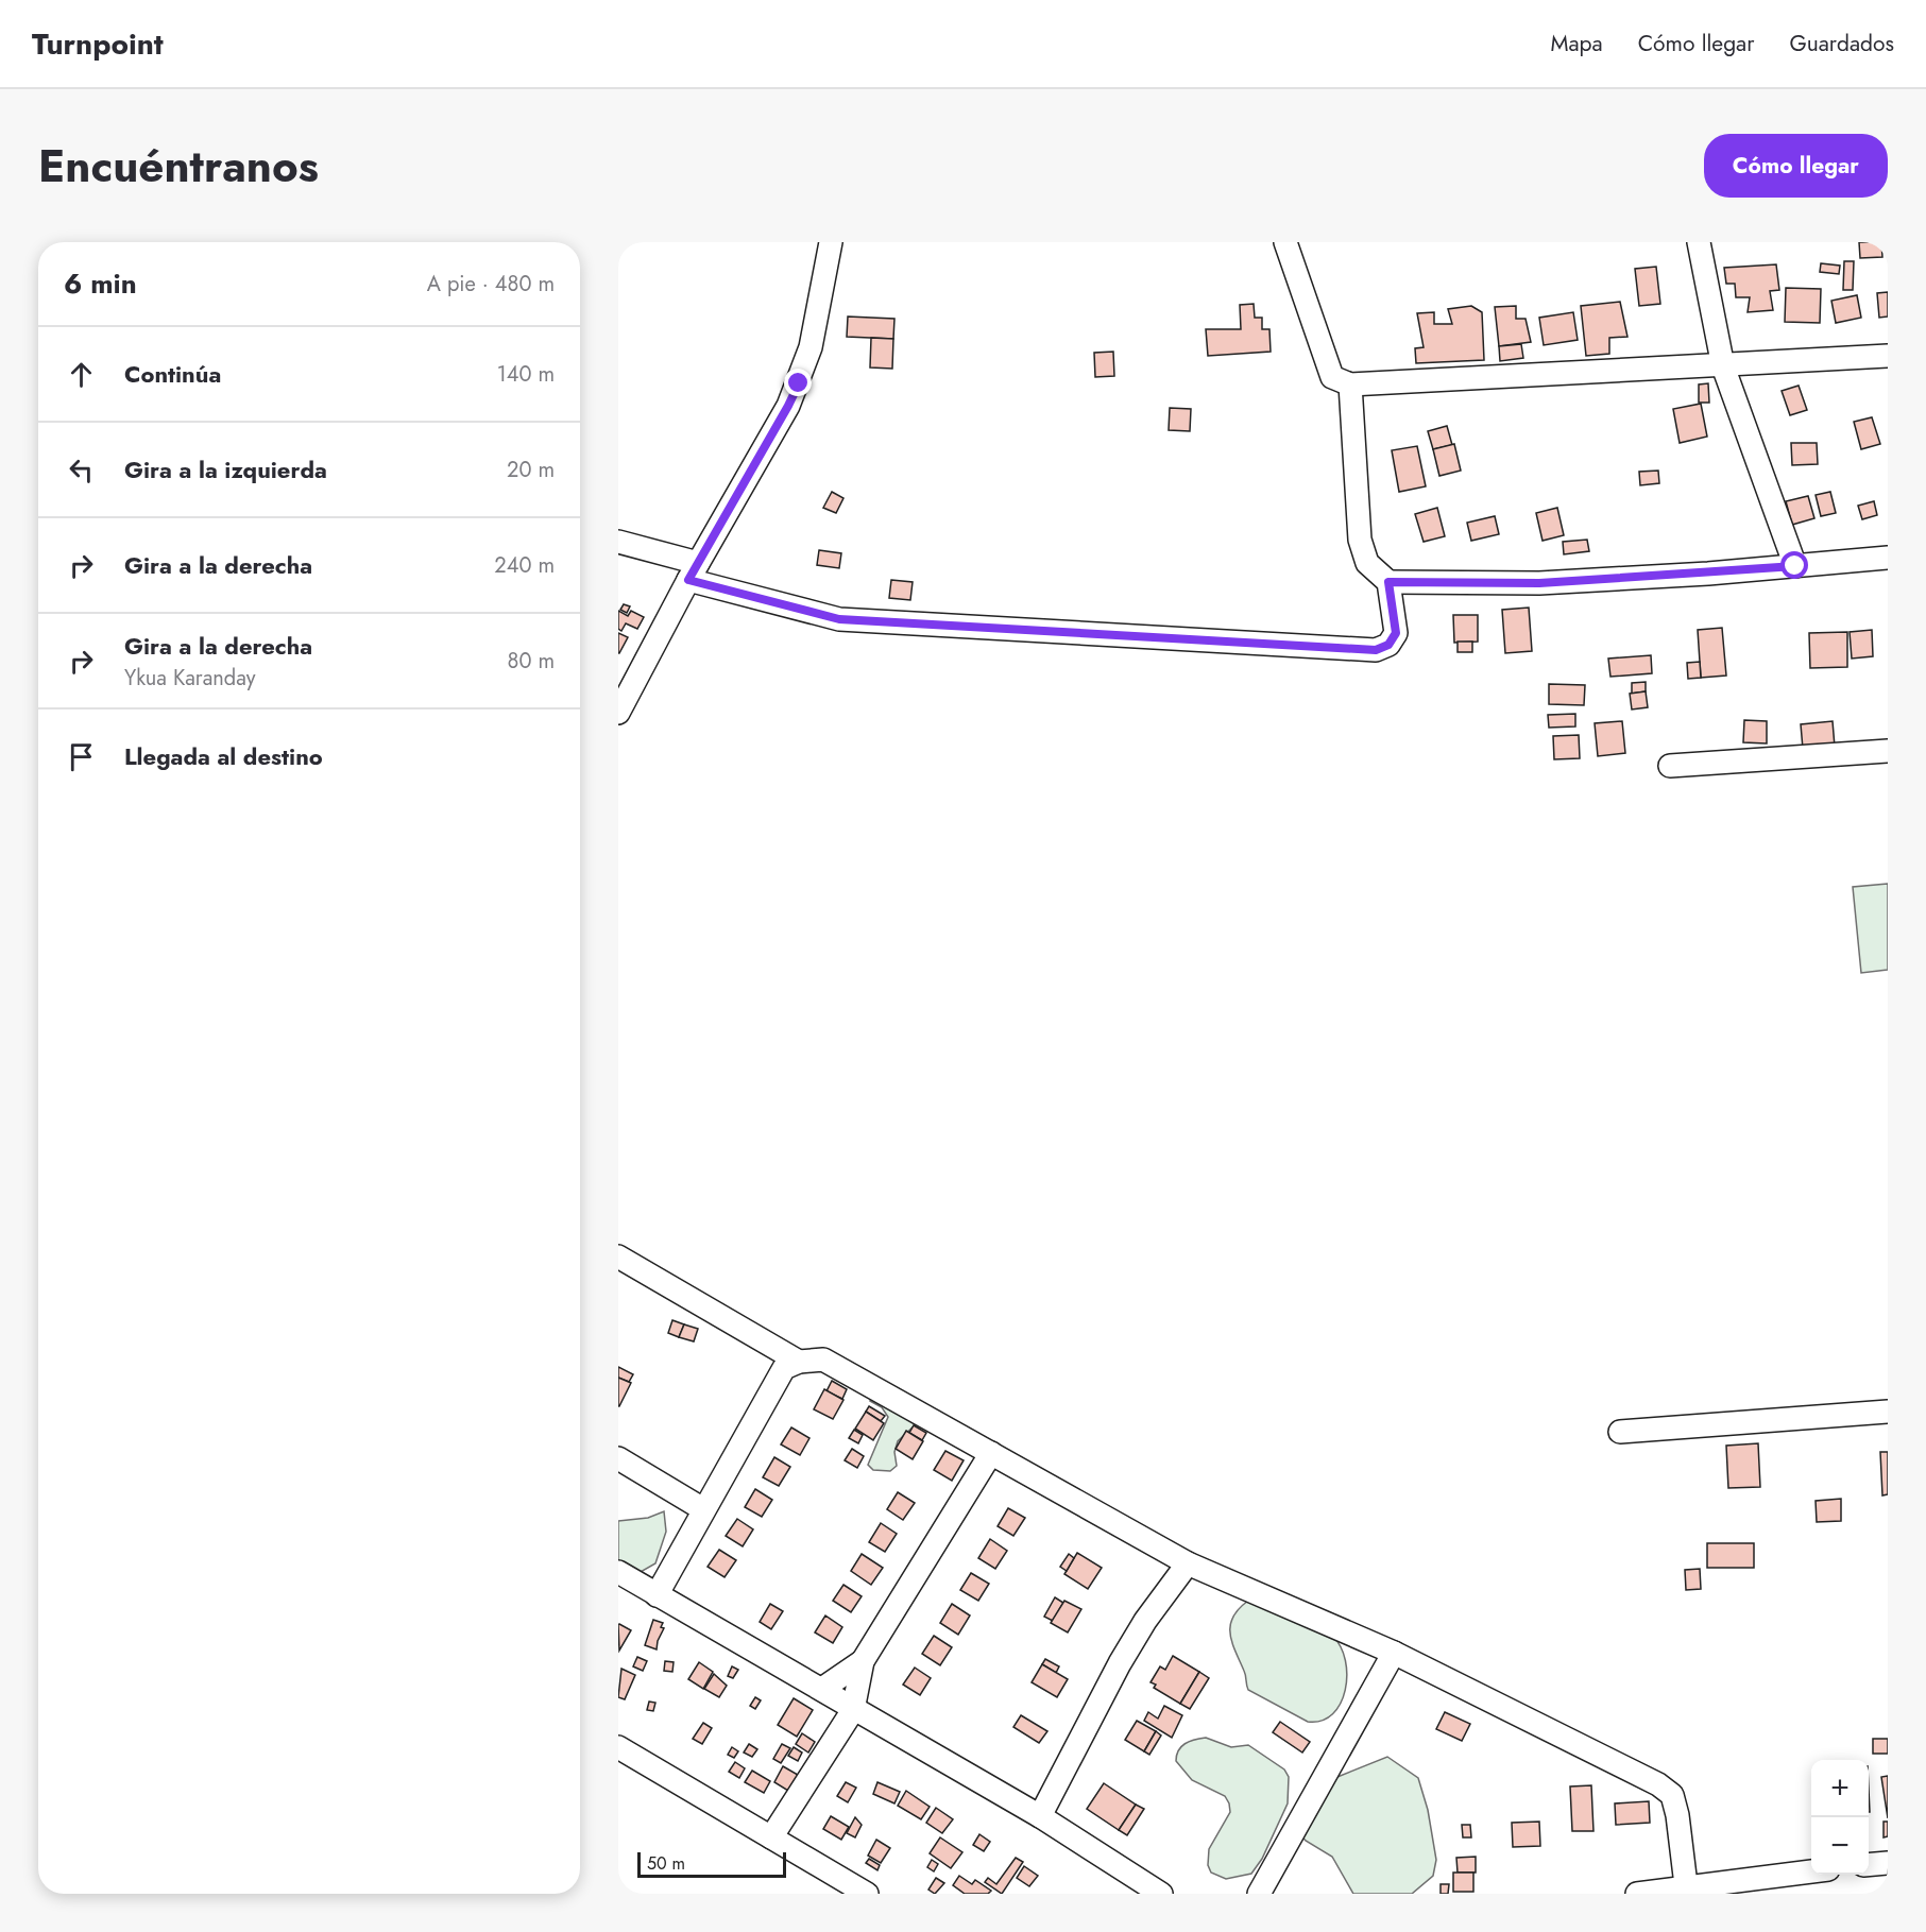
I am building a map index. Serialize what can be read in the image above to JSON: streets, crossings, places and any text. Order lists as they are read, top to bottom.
{
  "scale_bar": "50 m",
  "page": {
    "header": "Turnpoint",
    "nav": ["Mapa", "Cómo llegar", "Guardados"],
    "title": "Encuéntranos",
    "buttons": "Cómo llegar",
    "heading": ["6 min", "A pie · 480 m"],
    "list": [
      ["Continúa", "140 m"],
      ["Gira a la izquierda", "20 m"],
      ["Gira a la derecha", "240 m"],
      ["Gira a la derecha", "Ykua Karanday", "80 m"],
      "Llegada al destino"
    ],
    "map_buttons": ["+", "−"],
    "scale": "50 m"
  }
}
